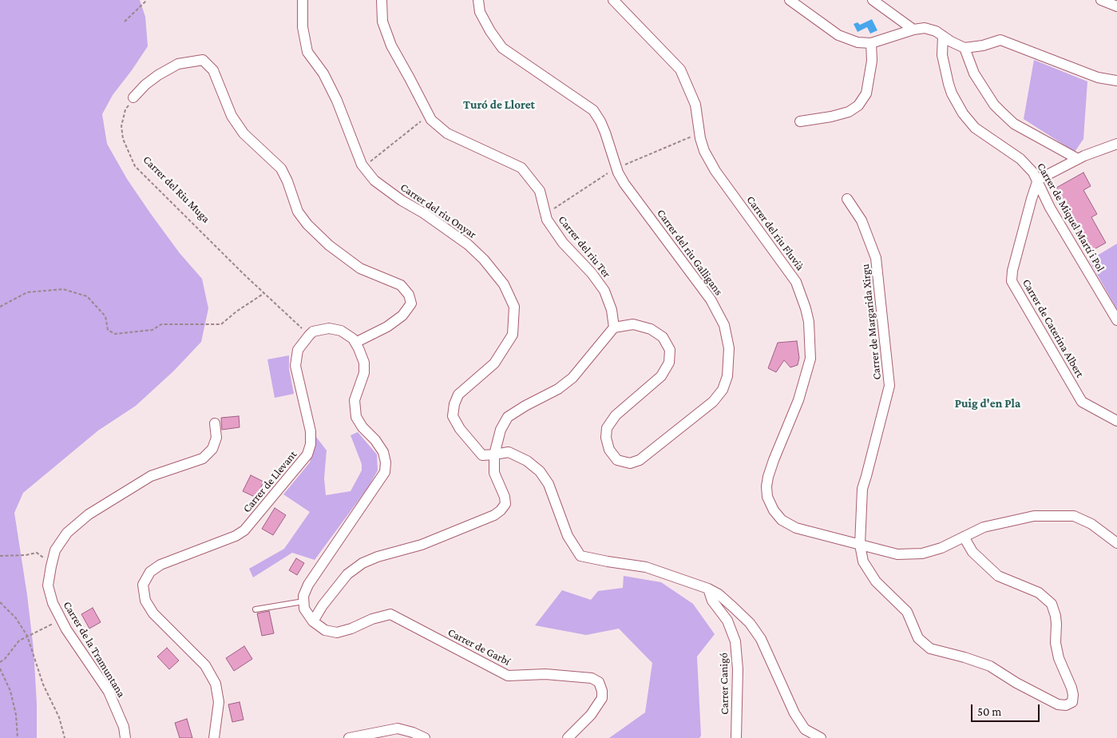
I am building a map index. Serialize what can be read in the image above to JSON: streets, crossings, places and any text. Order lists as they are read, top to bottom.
{
  "streets": {
    "street": [
      "Carrer del riu Onyar",
      "Carrer de Miquel Martí i Pol",
      "Carrer del riu Fluvià",
      "Carrer del riu Ter",
      "Carrer del riu Galligans",
      "Carrer de Margarida Xirgu",
      "Carrer de Caterina Albert",
      "Carrer de Llevant",
      "Carrer de Garbí",
      "Carrer de la Tramuntana",
      "Carrer Canigó"
    ],
    "path": ["Carrer del Riu Muga"]
  },
  "crossings": [
    ["Carrer del Riu Muga", "Carrer de Llevant"],
    ["Carrer de Miquel Martí i Pol", "Carrer de Caterina Albert"],
    ["Carrer del riu Fluvià", "Carrer de Margarida Xirgu"],
    ["Carrer del riu Ter", "Carrer del riu Galligans"]
  ],
  "districts": ["Turó de Lloret", "Puig d'en Pla"],
  "scale_bar": "50 m"
}
